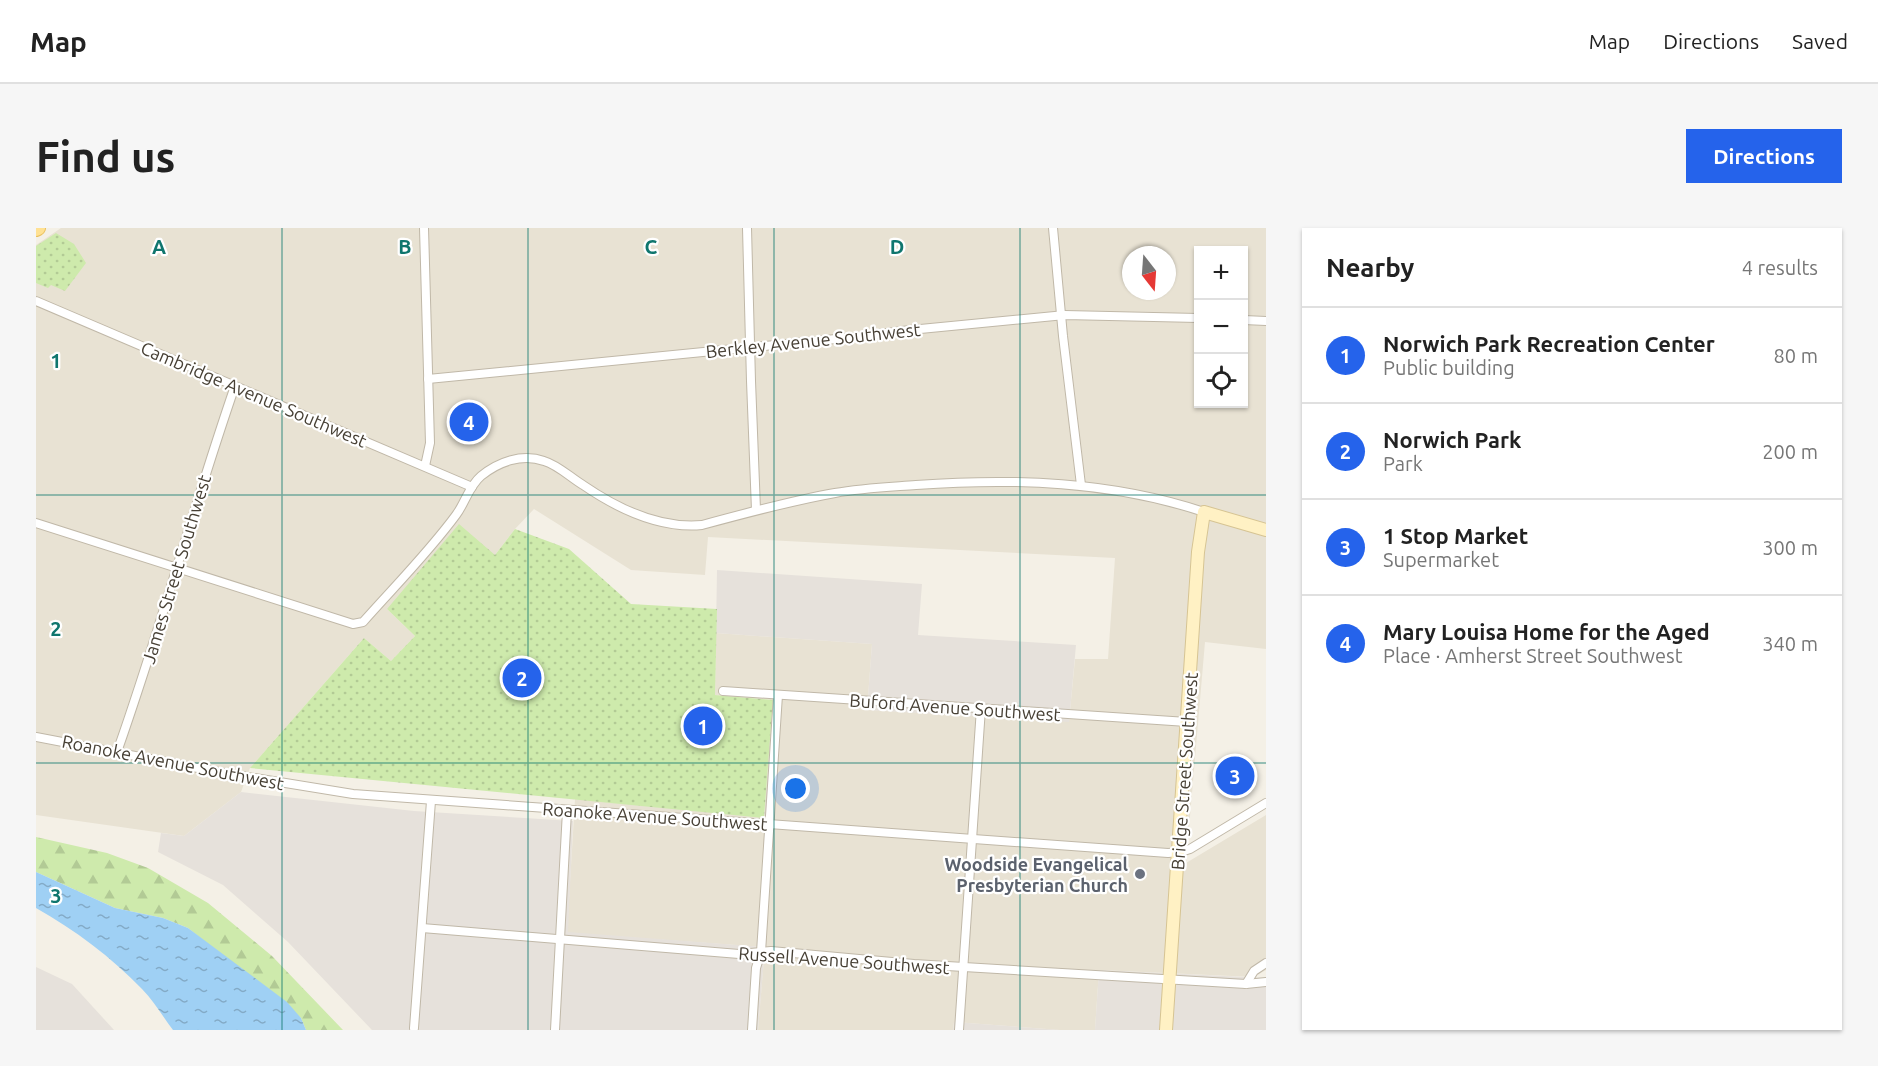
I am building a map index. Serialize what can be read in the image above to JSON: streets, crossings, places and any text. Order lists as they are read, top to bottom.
{
  "streets": {
    "street": [
      "Berkley Avenue Southwest",
      "Cambridge Avenue Southwest",
      "James Street Southwest",
      "Buford Avenue Southwest",
      "Roanoke Avenue Southwest",
      "Bridge Street Southwest",
      "Russell Avenue Southwest"
    ]
  },
  "crossings": [
    ["Cambridge Avenue Southwest", "James Street Southwest"],
    ["James Street Southwest", "Roanoke Avenue Southwest"],
    ["Buford Avenue Southwest", "Bridge Street Southwest"],
    ["Roanoke Avenue Southwest", "Bridge Street Southwest"],
    ["Bridge Street Southwest", "Russell Avenue Southwest"]
  ],
  "places": ["Woodside Evangelical Presbyterian Church"],
  "north": "bottom",
  "page": {
    "header": "Map",
    "nav": ["Map", "Directions", "Saved"],
    "buttons": "Directions",
    "title": "Find us",
    "heading": ["Nearby", "4 results"],
    "map_buttons": ["+", "−"],
    "list": [
      {
        "mark": "1",
        "name": "Norwich Park Recreation Center",
        "note": "Public building",
        "value": "80 m"
      },
      {
        "mark": "2",
        "name": "Norwich Park",
        "note": "Park",
        "value": "200 m"
      },
      {
        "mark": "3",
        "name": "1 Stop Market",
        "note": "Supermarket",
        "value": "300 m"
      },
      {
        "mark": "4",
        "name": "Mary Louisa Home for the Aged",
        "note": "Place · Amherst Street Southwest",
        "value": "340 m"
      }
    ],
    "pins": [
      "4",
      "2",
      "1",
      "3"
    ]
  },
  "grid": {
    "columns": [
      "A",
      "B",
      "C",
      "D"
    ],
    "rows": ["1", "2", "3"]
  }
}
